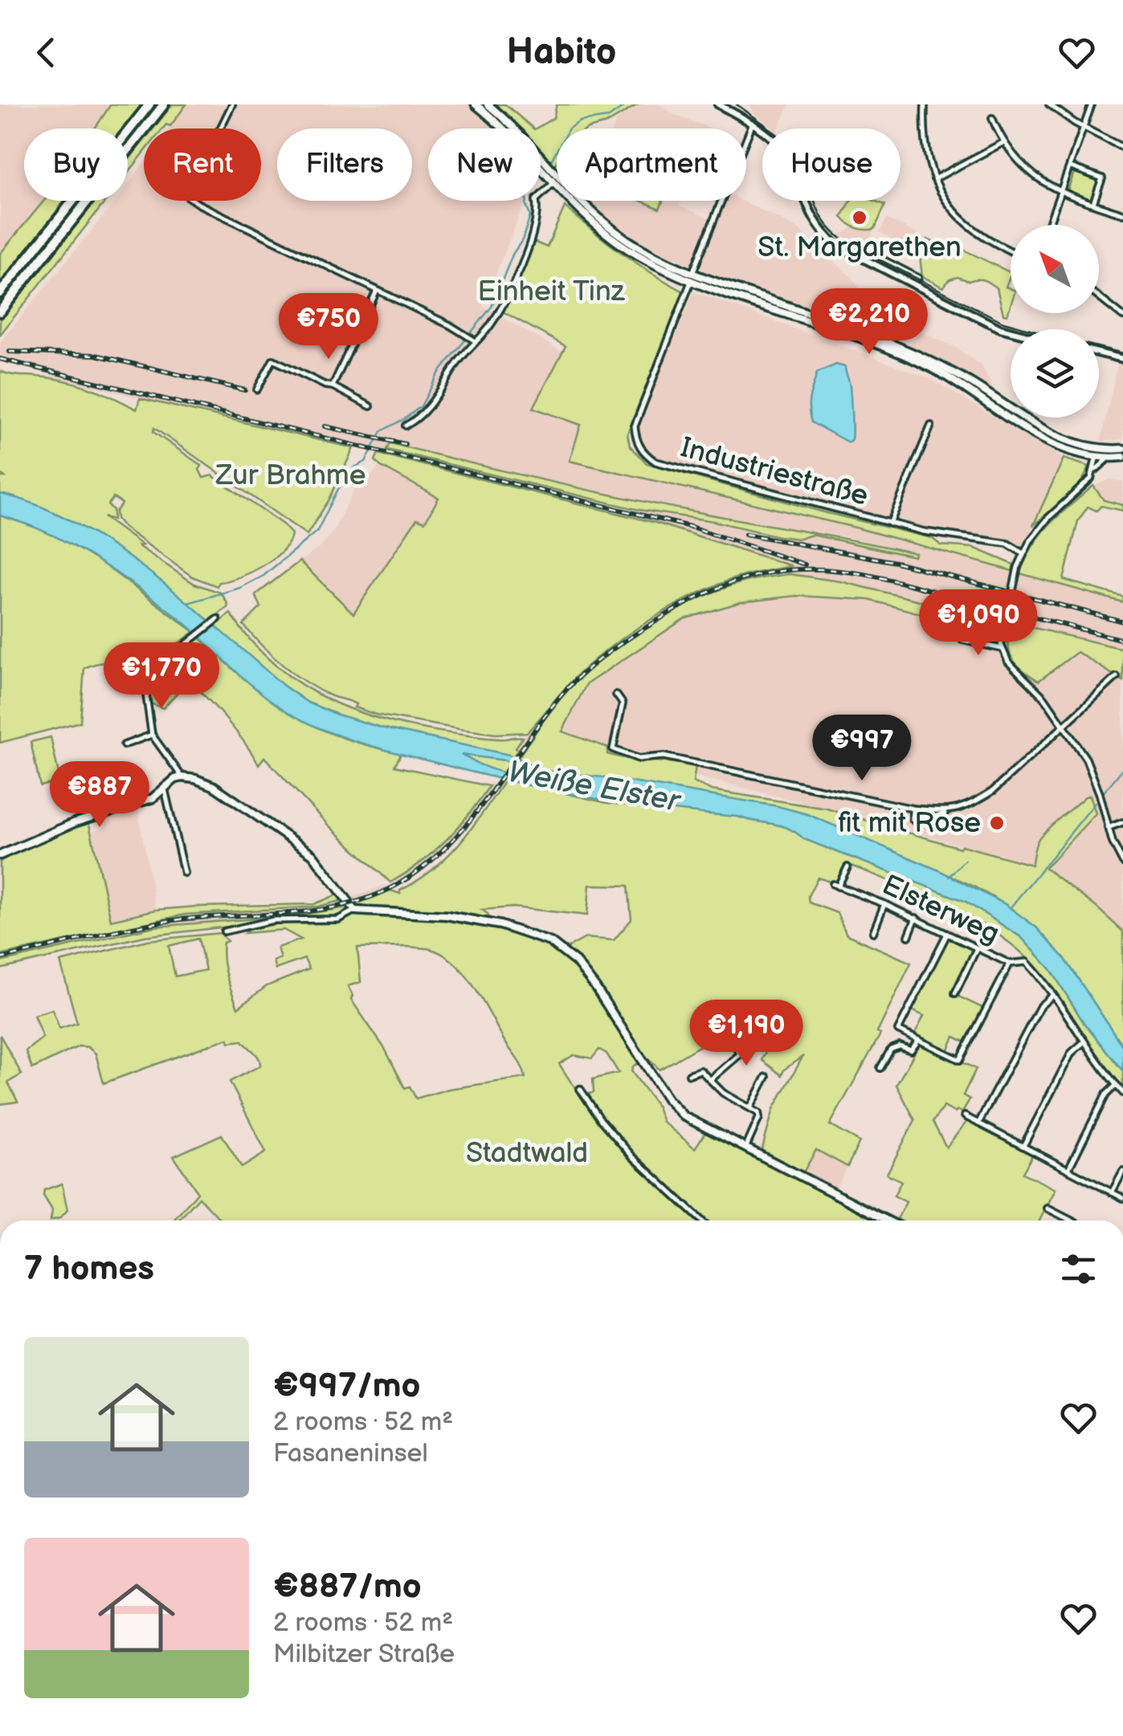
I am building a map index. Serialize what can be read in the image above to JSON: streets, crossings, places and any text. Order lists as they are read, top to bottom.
{
  "streets": {
    "street": ["Industriestraße", "Elsterweg"]
  },
  "water": ["Weiße Elster"],
  "parks": ["Einheit Tinz", "Zur Brahme", "Stadtwald"],
  "places": ["St. Margarethen", "fit mit Rose"],
  "north": "top left",
  "page": {
    "header": "Habito",
    "chip": [
      "Buy",
      "Rent",
      "Filters",
      "New",
      "Apartment",
      "House"
    ],
    "price": [
      "€2,210",
      "€750",
      "€1,090",
      "€1,770",
      "€997",
      "€887",
      "€1,190"
    ],
    "heading": "7 homes",
    "list": [
      {
        "name": "€997/mo",
        "note": "2 rooms · 52 m² · Fasaneninsel"
      },
      {
        "name": "€887/mo",
        "note": "2 rooms · 52 m² · Milbitzer Straße"
      }
    ]
  }
}
